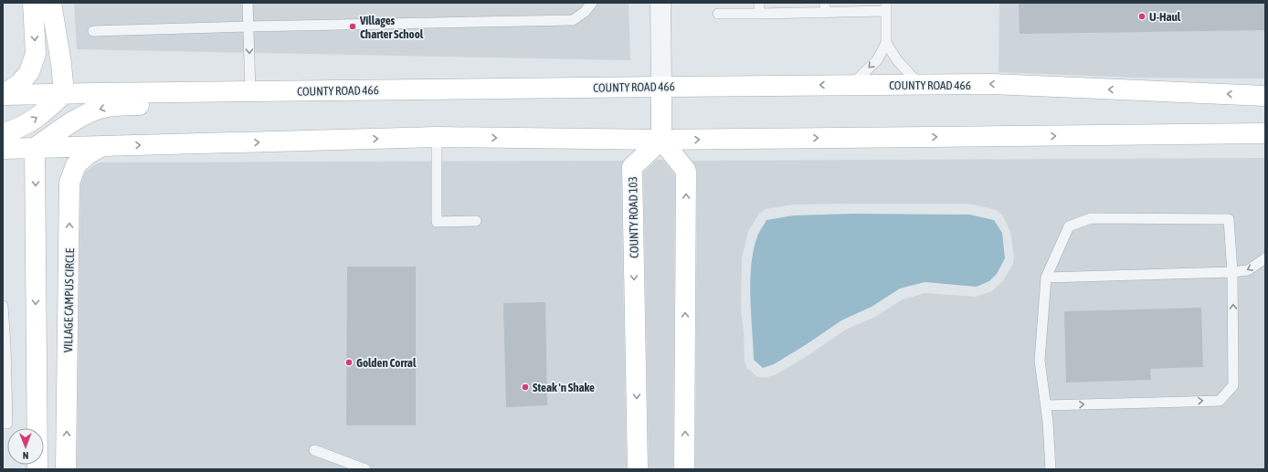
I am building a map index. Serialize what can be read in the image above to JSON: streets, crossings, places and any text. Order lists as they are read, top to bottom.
{
  "streets": {
    "main road": ["COUNTY ROAD 466", "COUNTY ROAD 103", "VILLAGE CAMPUS CIRCLE"]
  },
  "places": [
    "U-Haul",
    "Villages Charter School",
    "Golden Corral",
    "Steak 'n Shake"
  ],
  "north": "bottom"
}
